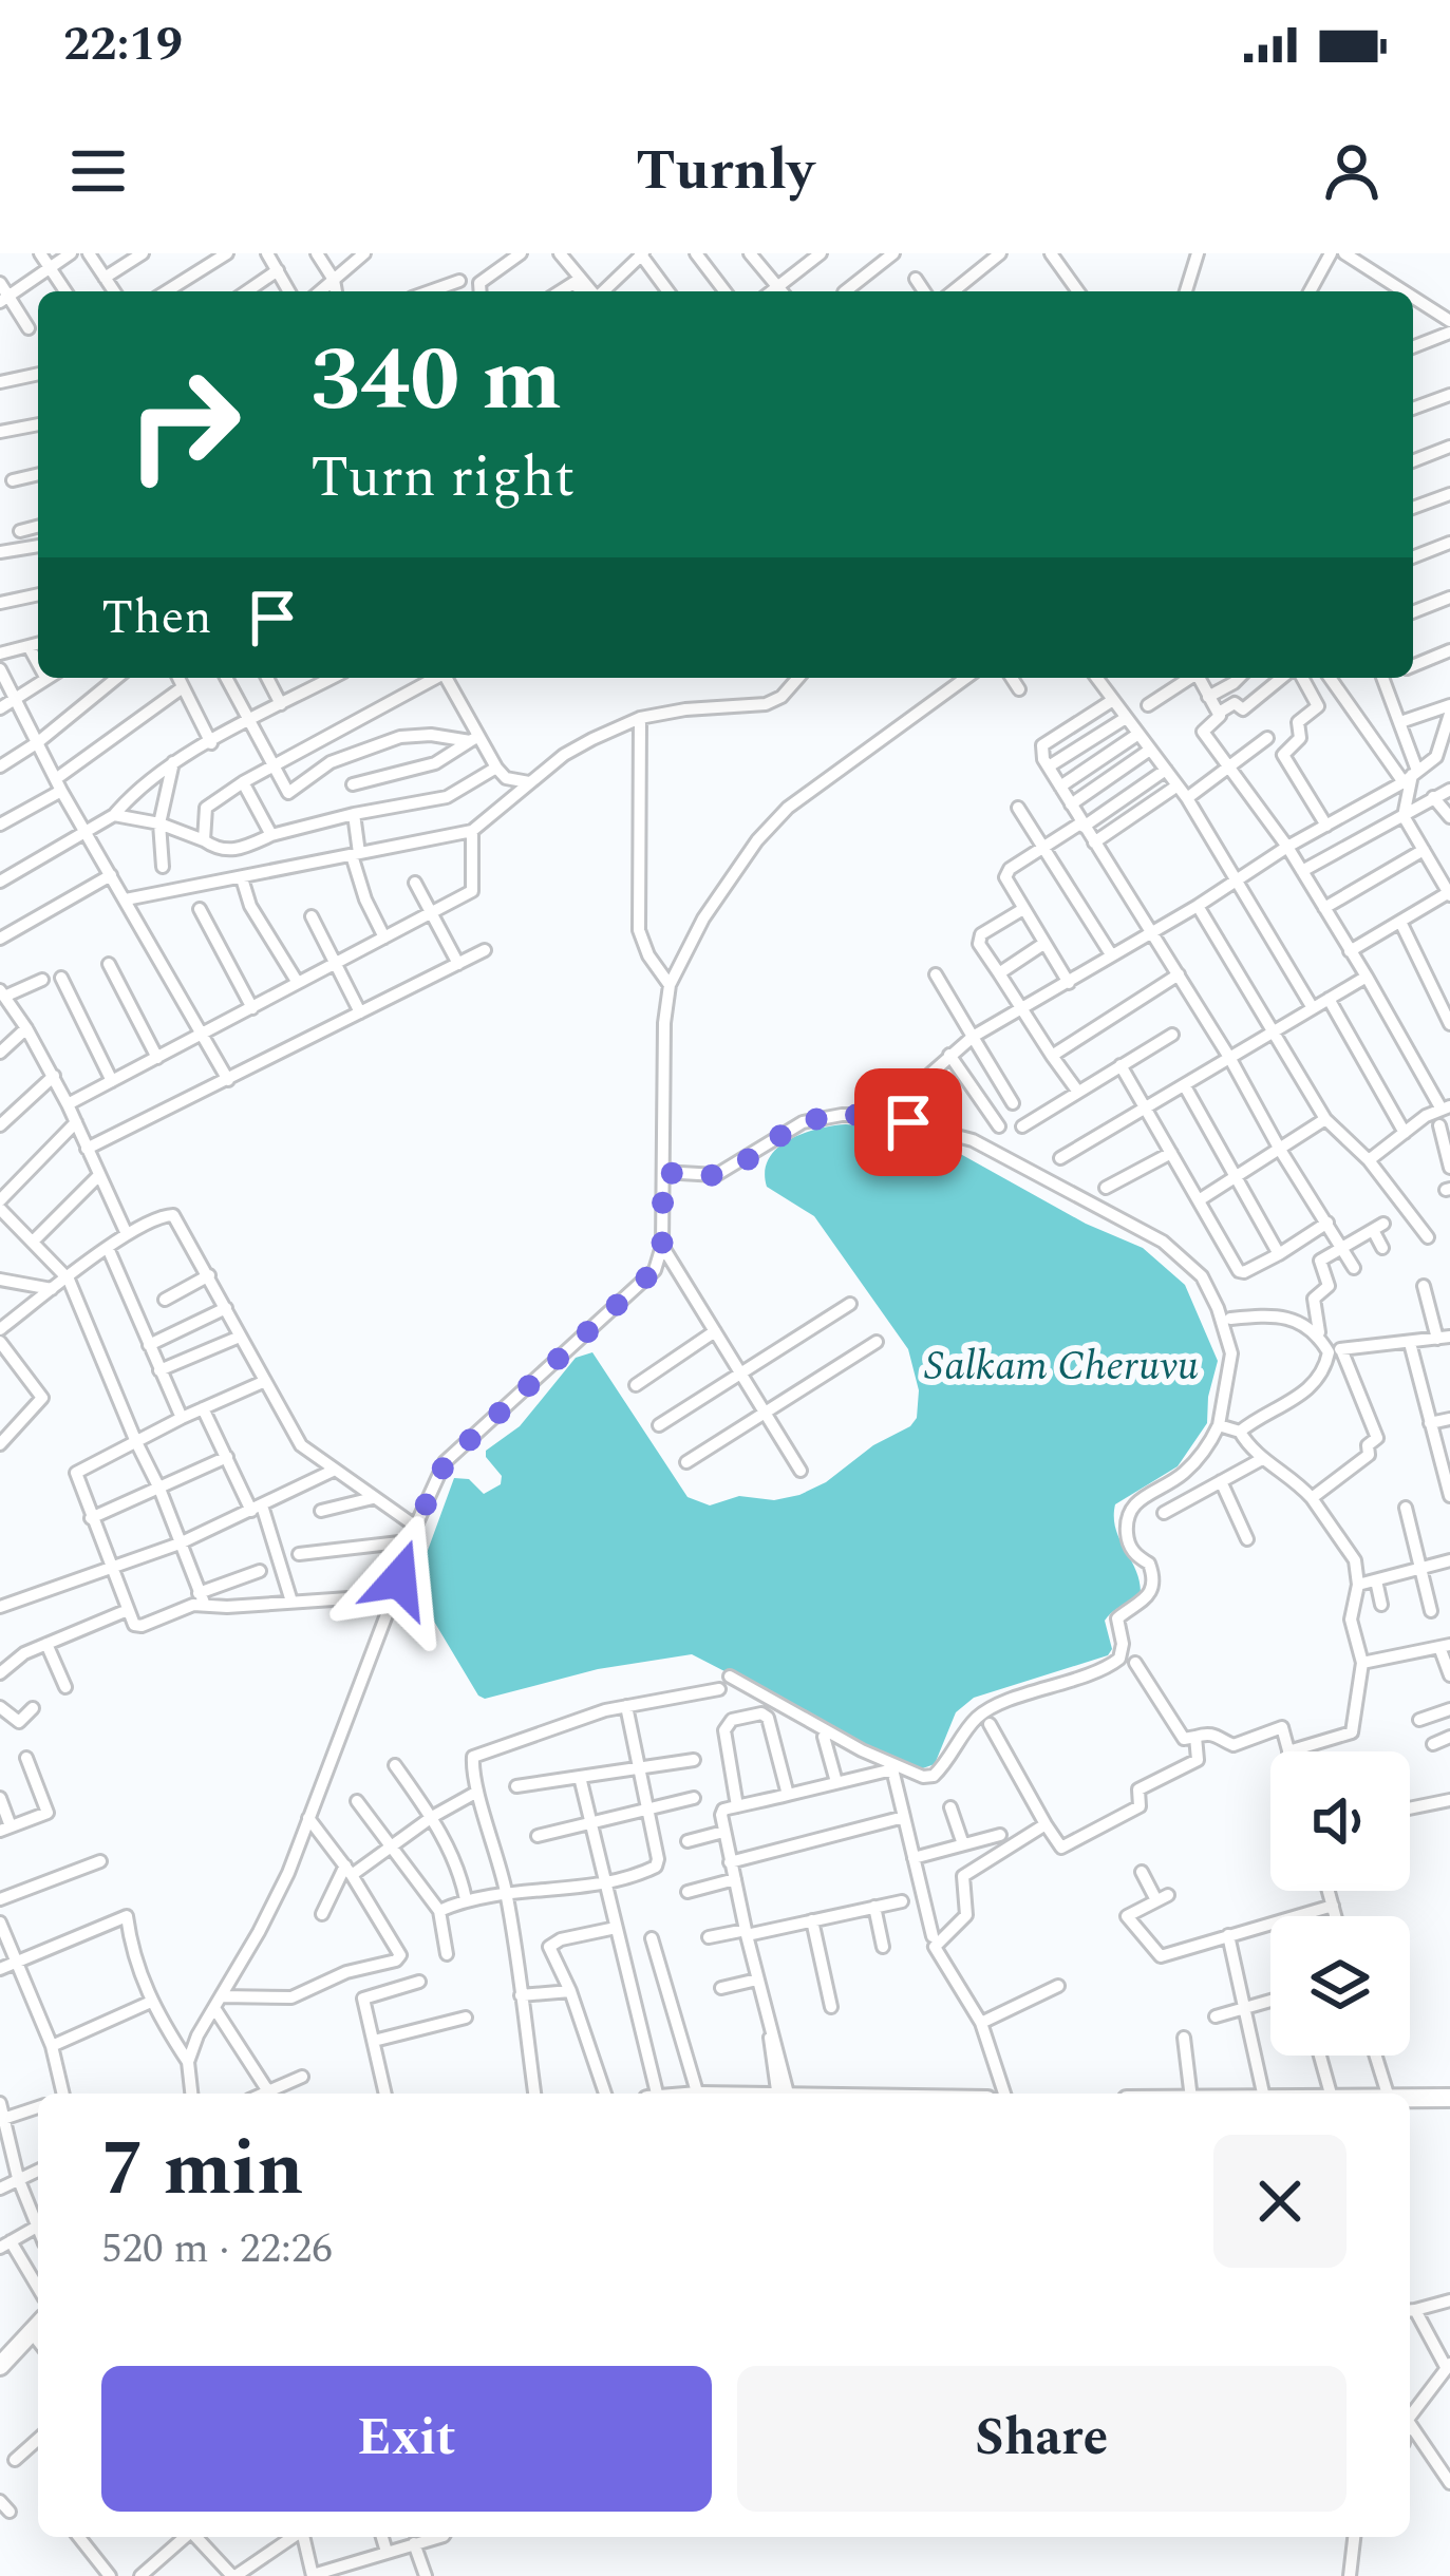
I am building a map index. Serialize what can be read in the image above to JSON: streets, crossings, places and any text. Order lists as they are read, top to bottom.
{
  "water": ["Salkam Cheruvu"],
  "page": {
    "status": "22:19",
    "header": "Turnly",
    "turn": ["340 m", "Turn right"],
    "then": "Then",
    "heading": ["7 min", "520 m · 22:26"],
    "buttons": ["Exit", "Share"]
  }
}
